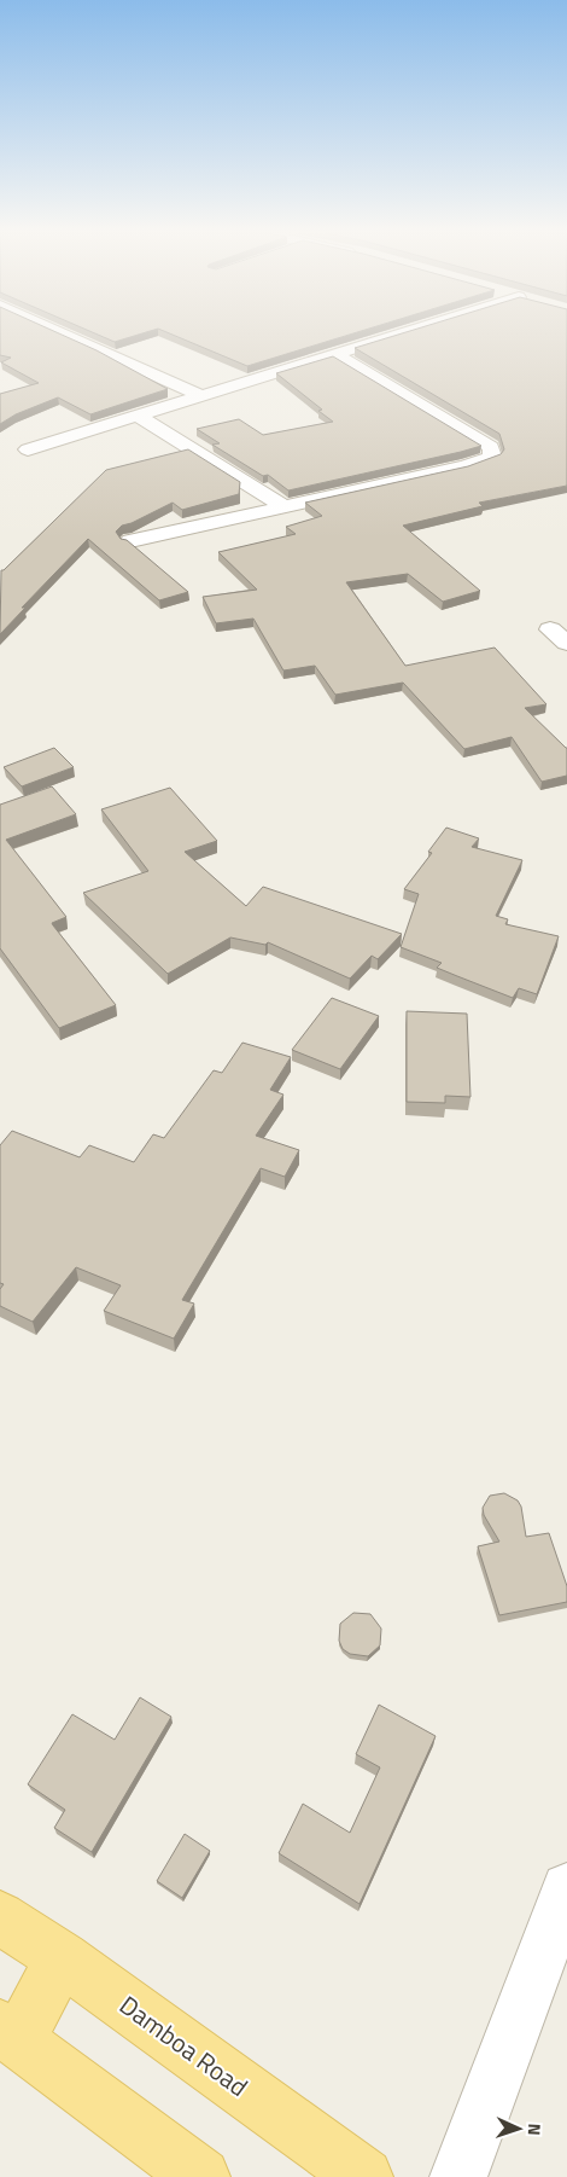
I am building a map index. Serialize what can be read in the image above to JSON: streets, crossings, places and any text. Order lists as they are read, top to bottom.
{
  "streets": {
    "main road": ["Damboa Road"]
  },
  "north": "right"
}
